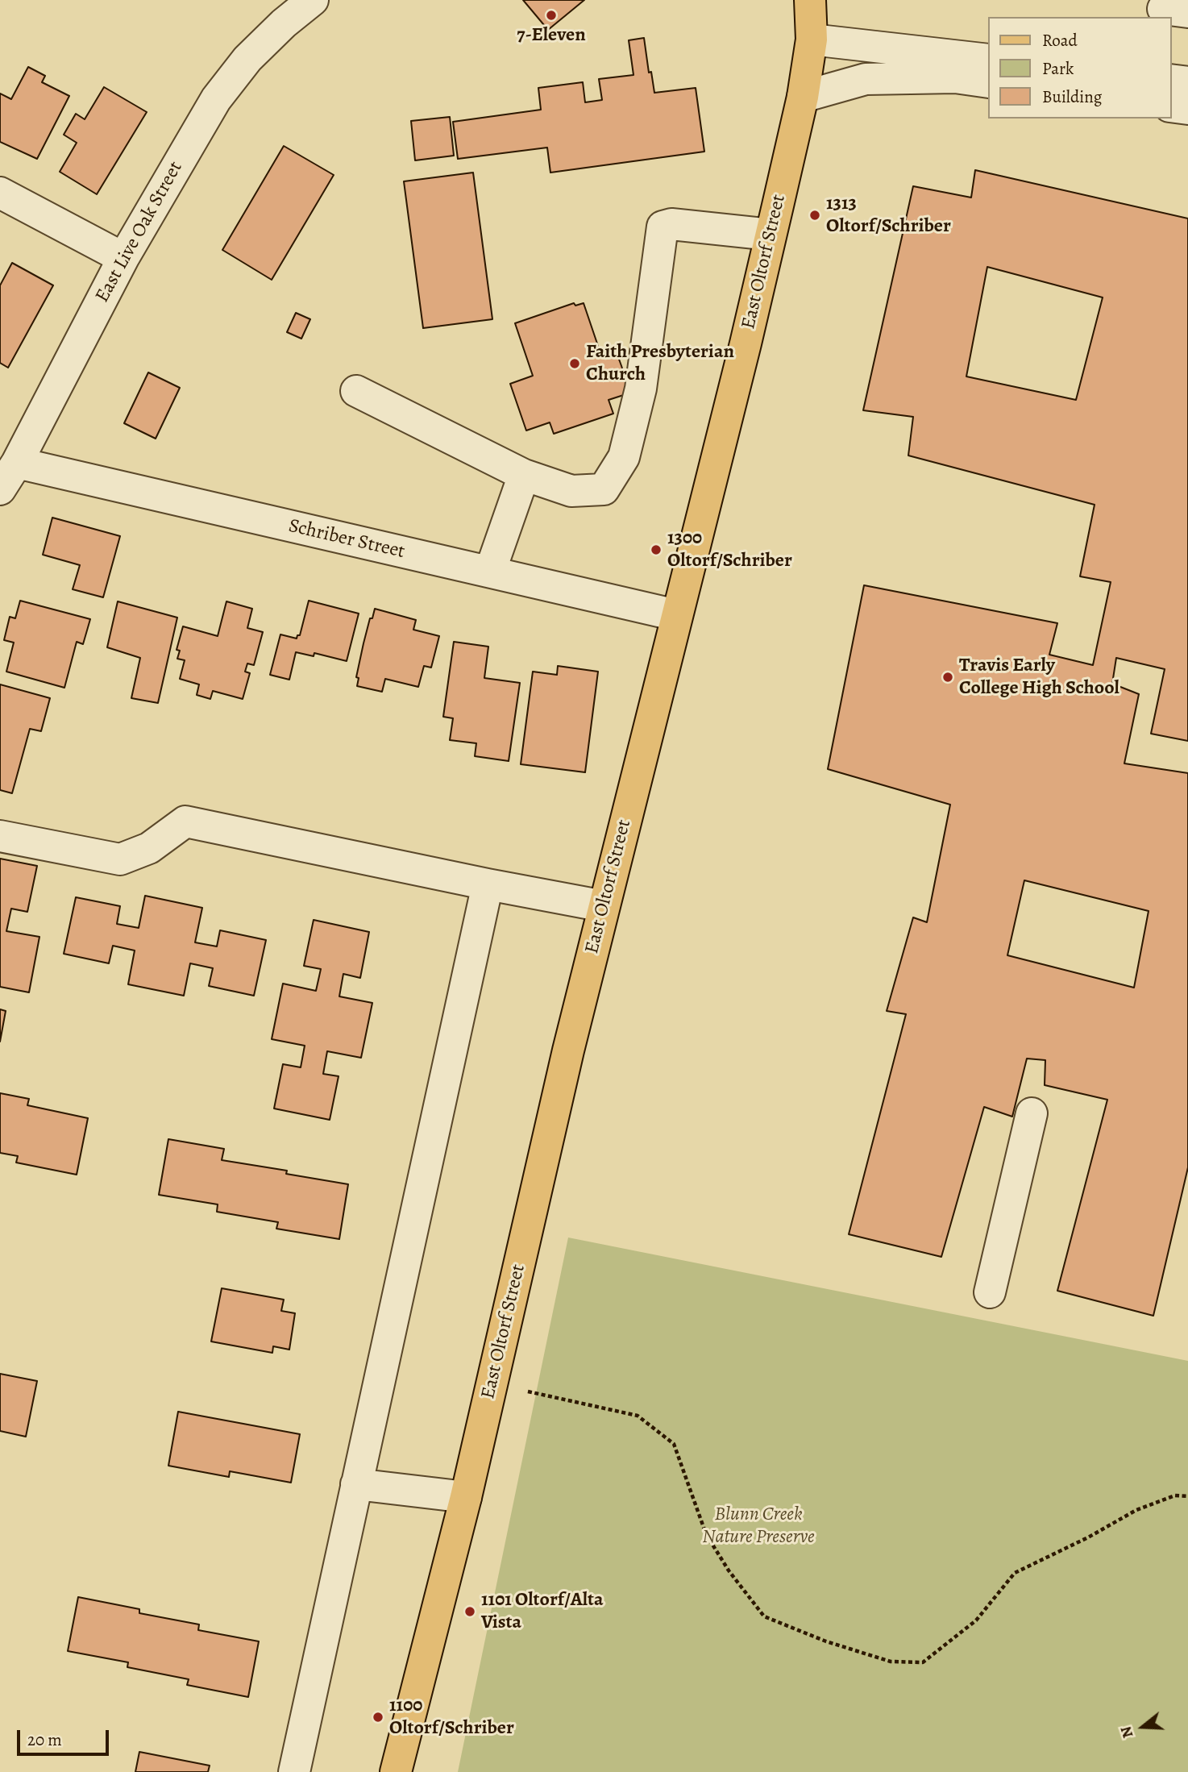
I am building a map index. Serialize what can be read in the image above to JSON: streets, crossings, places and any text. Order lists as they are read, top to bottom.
{
  "streets": {
    "main road": ["East Oltorf Street"],
    "street": ["East Live Oak Street", "Schriber Street"]
  },
  "crossings": [
    ["East Live Oak Street", "Schriber Street"],
    ["East Oltorf Street", "Schriber Street"]
  ],
  "parks": ["Blunn Creek Nature Preserve"],
  "places": [
    "7-Eleven",
    "1313 Oltorf/Schriber",
    "Faith Presbyterian Church",
    "1300 Oltorf/Schriber",
    "Travis Early College High School",
    "1101 Oltorf/Alta Vista",
    "1100 Oltorf/Schriber"
  ],
  "legend": ["Road", "Park", "Building"],
  "scale_bar": "20 m",
  "north": "left"
}
